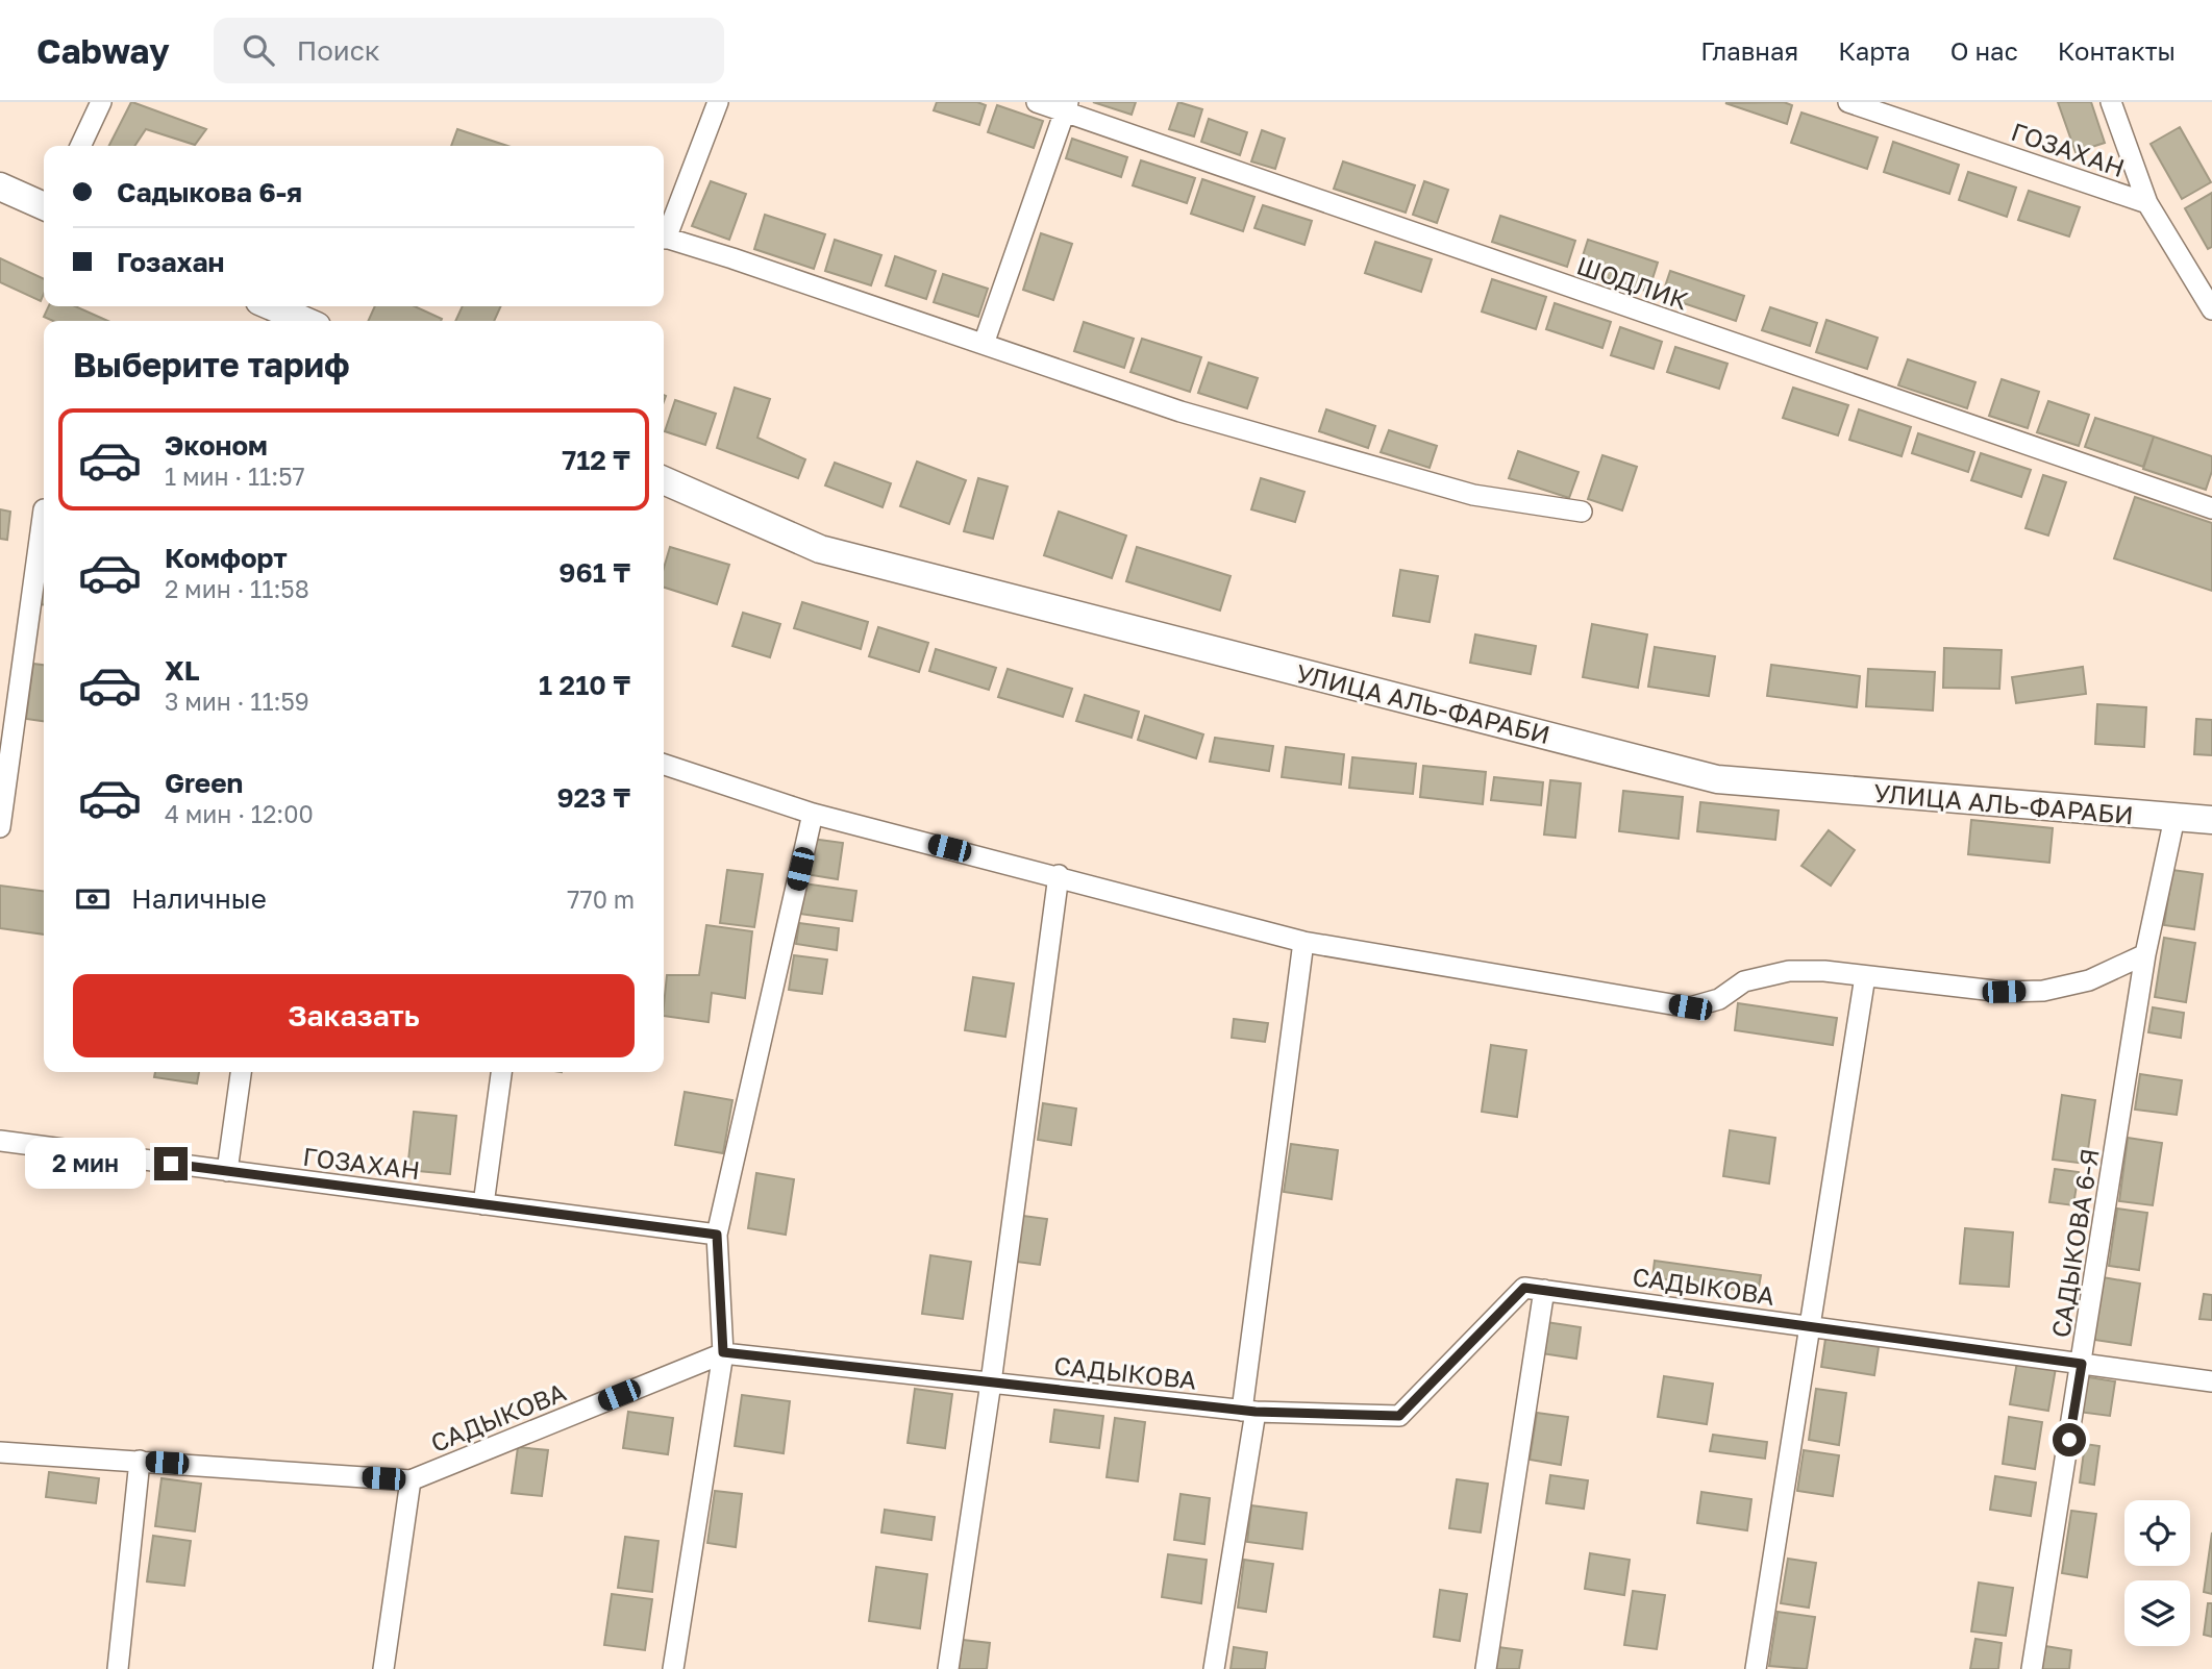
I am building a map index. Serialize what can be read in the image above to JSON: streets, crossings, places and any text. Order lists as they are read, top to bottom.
{
  "streets": {
    "main road": ["УЛИЦА АЛЬ-ФАРАБИ"],
    "street": [
      "ГОЗАХАН",
      "ШОДЛИК",
      "САДЫКОВА 6-Я",
      "САДЫКОВА"
    ]
  },
  "crossings": [
    ["УЛИЦА АЛЬ-ФАРАБИ", "САДЫКОВА 6-Я"],
    ["САДЫКОВА 6-Я", "САДЫКОВА"]
  ],
  "page": {
    "header": "Cabway",
    "search": "Поиск",
    "nav": [
      "Главная",
      "Карта",
      "О нас",
      "Контакты"
    ],
    "banner": ["Садыкова 6-я", "Гозахан"],
    "heading": "Выберите тариф",
    "list": [
      {
        "name": "Эконом",
        "note": "1 мин · 11:57",
        "value": "712 ₸"
      },
      {
        "name": "Комфорт",
        "note": "2 мин · 11:58",
        "value": "961 ₸"
      },
      {
        "name": "XL",
        "note": "3 мин · 11:59",
        "value": "1 210 ₸"
      },
      {
        "name": "Green",
        "note": "4 мин · 12:00",
        "value": "923 ₸"
      }
    ],
    "pay": ["Наличные", "770 m"],
    "buttons": "Заказать",
    "bubble": "2 мин"
  }
}
